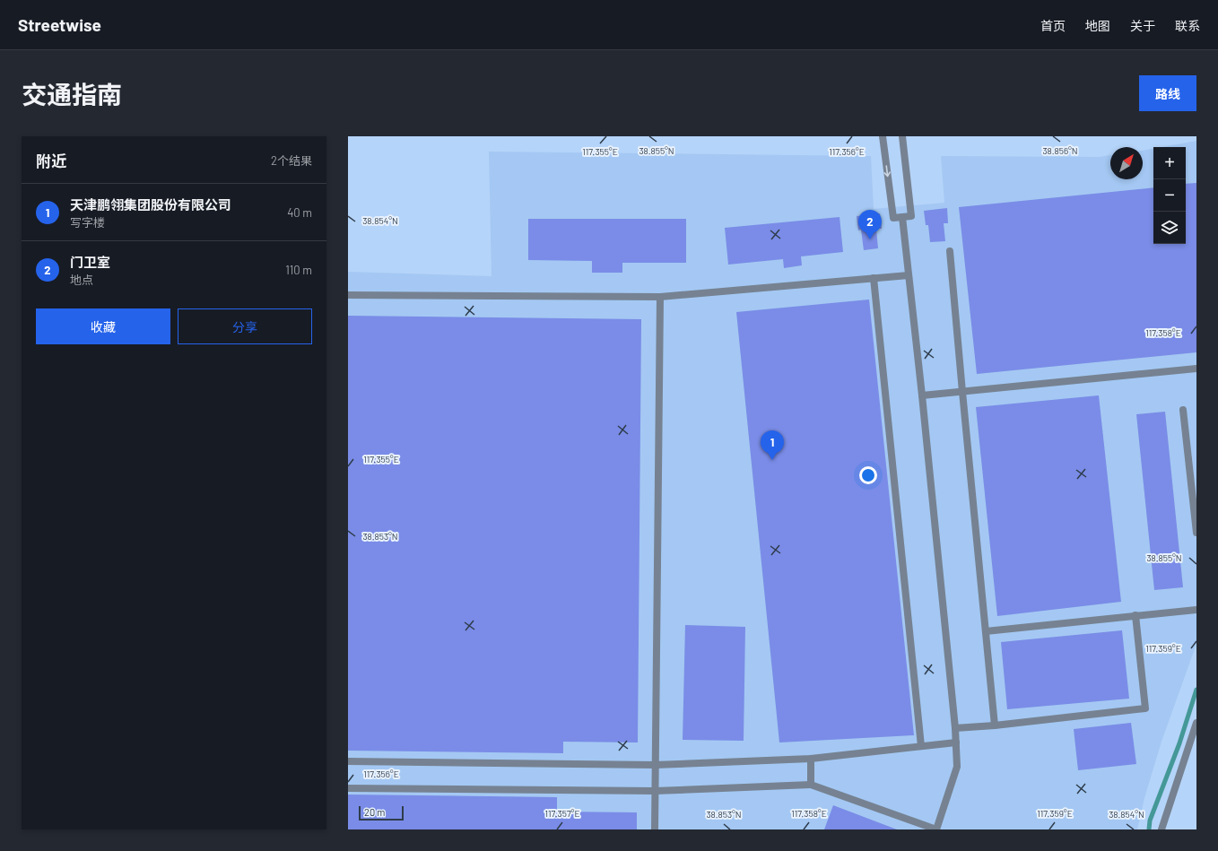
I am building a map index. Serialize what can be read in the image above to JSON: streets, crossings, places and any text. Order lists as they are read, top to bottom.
{
  "scale_bar": "20 m",
  "north": "top right",
  "page": {
    "header": "Streetwise",
    "nav": [
      "首页",
      "地图",
      "关于",
      "联系"
    ],
    "title": "交通指南",
    "buttons": [
      "路线",
      ["收藏", "分享"]
    ],
    "heading": ["附近", "2个结果"],
    "map_buttons": ["+", "−"],
    "list": [
      {
        "mark": "1",
        "name": "天津鹏翎集团股份有限公司",
        "note": "写字楼",
        "value": "40 m"
      },
      {
        "mark": "2",
        "name": "门卫室",
        "note": "地点",
        "value": "110 m"
      }
    ],
    "pins": ["2", "1"],
    "scale": "20 m"
  },
  "coordinates": [
    "38.855°N",
    "38.856°N",
    "117.355°E",
    "117.356°E",
    "38.854°N",
    "117.358°E",
    "38.853°N",
    "117.359°E",
    "117.357°E"
  ]
}
